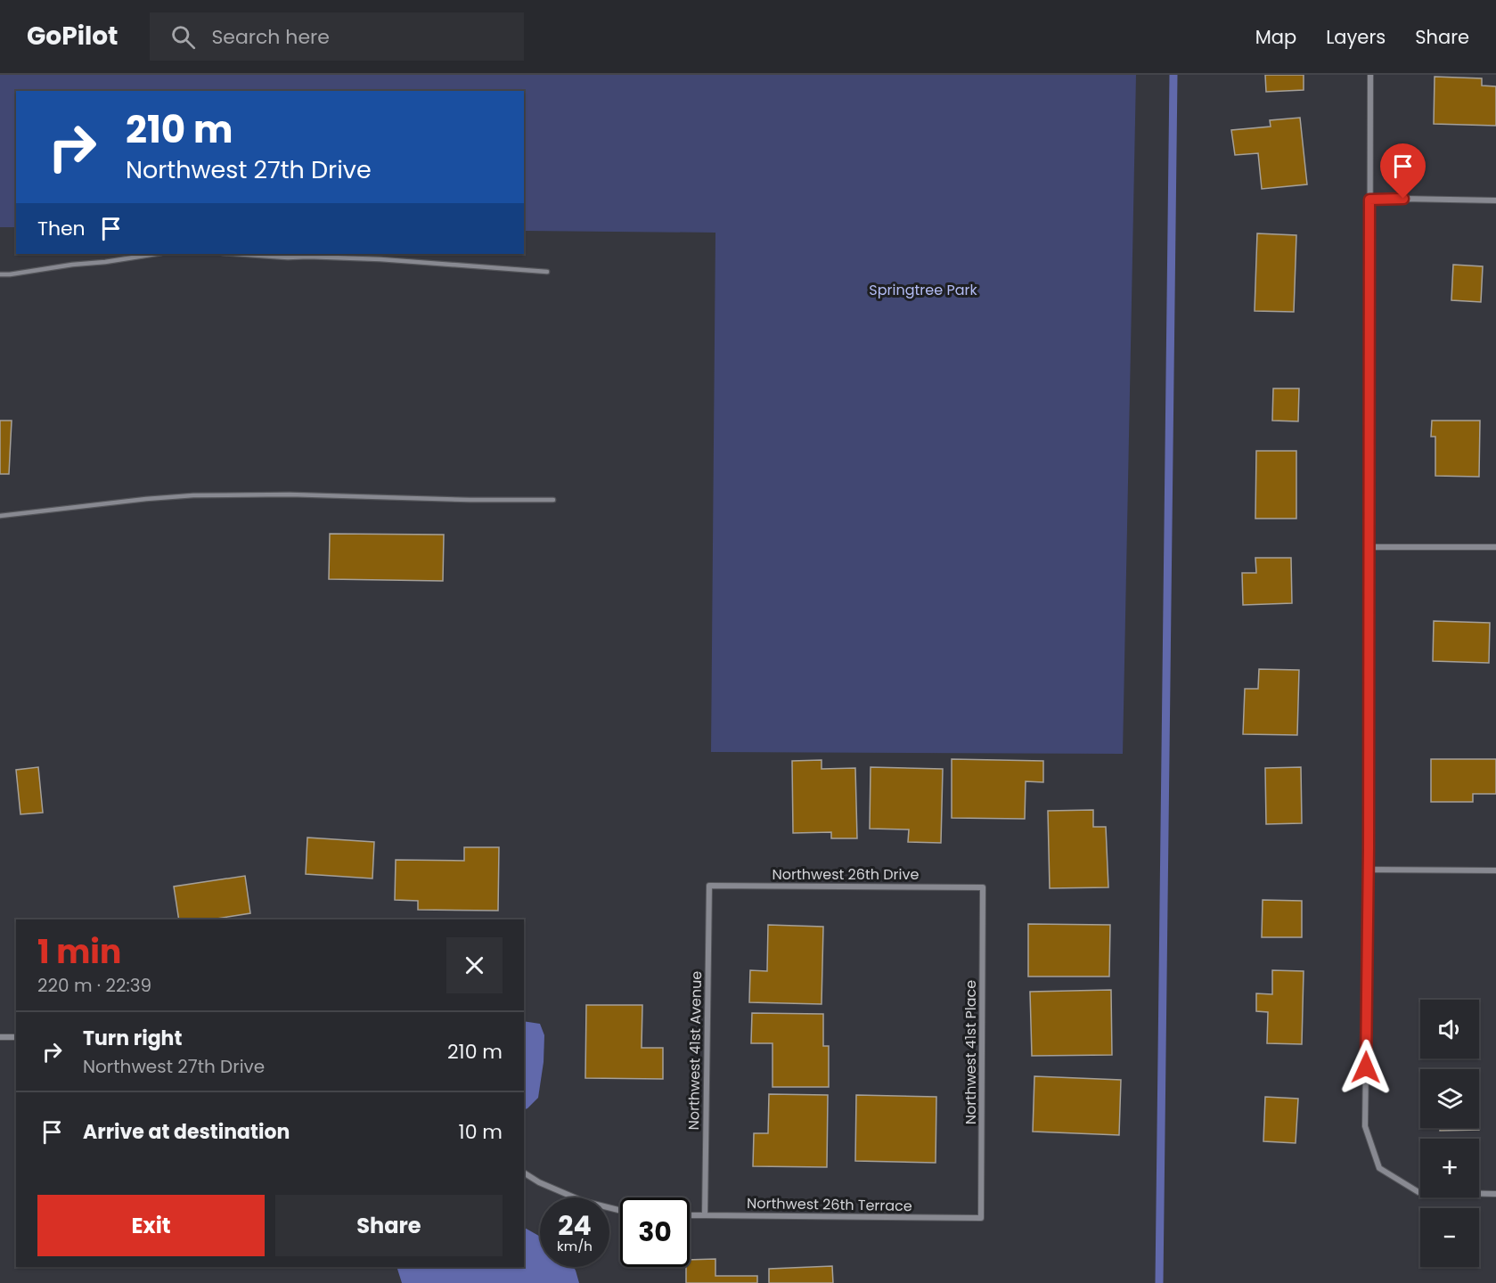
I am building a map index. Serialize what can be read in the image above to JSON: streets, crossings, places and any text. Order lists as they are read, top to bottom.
{
  "streets": {
    "street": [
      "Northwest 26th Drive",
      "Northwest 41st Avenue",
      "Northwest 41st Place",
      "Northwest 26th Terrace"
    ]
  },
  "crossings": [
    ["Northwest 26th Drive", "Northwest 41st Avenue"],
    ["Northwest 26th Drive", "Northwest 41st Place"],
    ["Northwest 41st Avenue", "Northwest 26th Terrace"],
    ["Northwest 41st Place", "Northwest 26th Terrace"]
  ],
  "parks": ["Springtree Park"],
  "page": {
    "header": "GoPilot",
    "search": "Search here",
    "nav": ["Map", "Layers", "Share"],
    "turn": ["210 m", "Northwest 27th Drive"],
    "then": "Then",
    "heading": ["1 min", "220 m · 22:39"],
    "map_buttons": ["+", "−"],
    "list": [
      {
        "name": "Turn right",
        "note": "Northwest 27th Drive",
        "value": "210 m"
      },
      {
        "name": "Arrive at destination",
        "value": "10 m"
      }
    ],
    "buttons": ["Exit", "Share"],
    "speed": "24 km/h",
    "limit": "30"
  }
}
